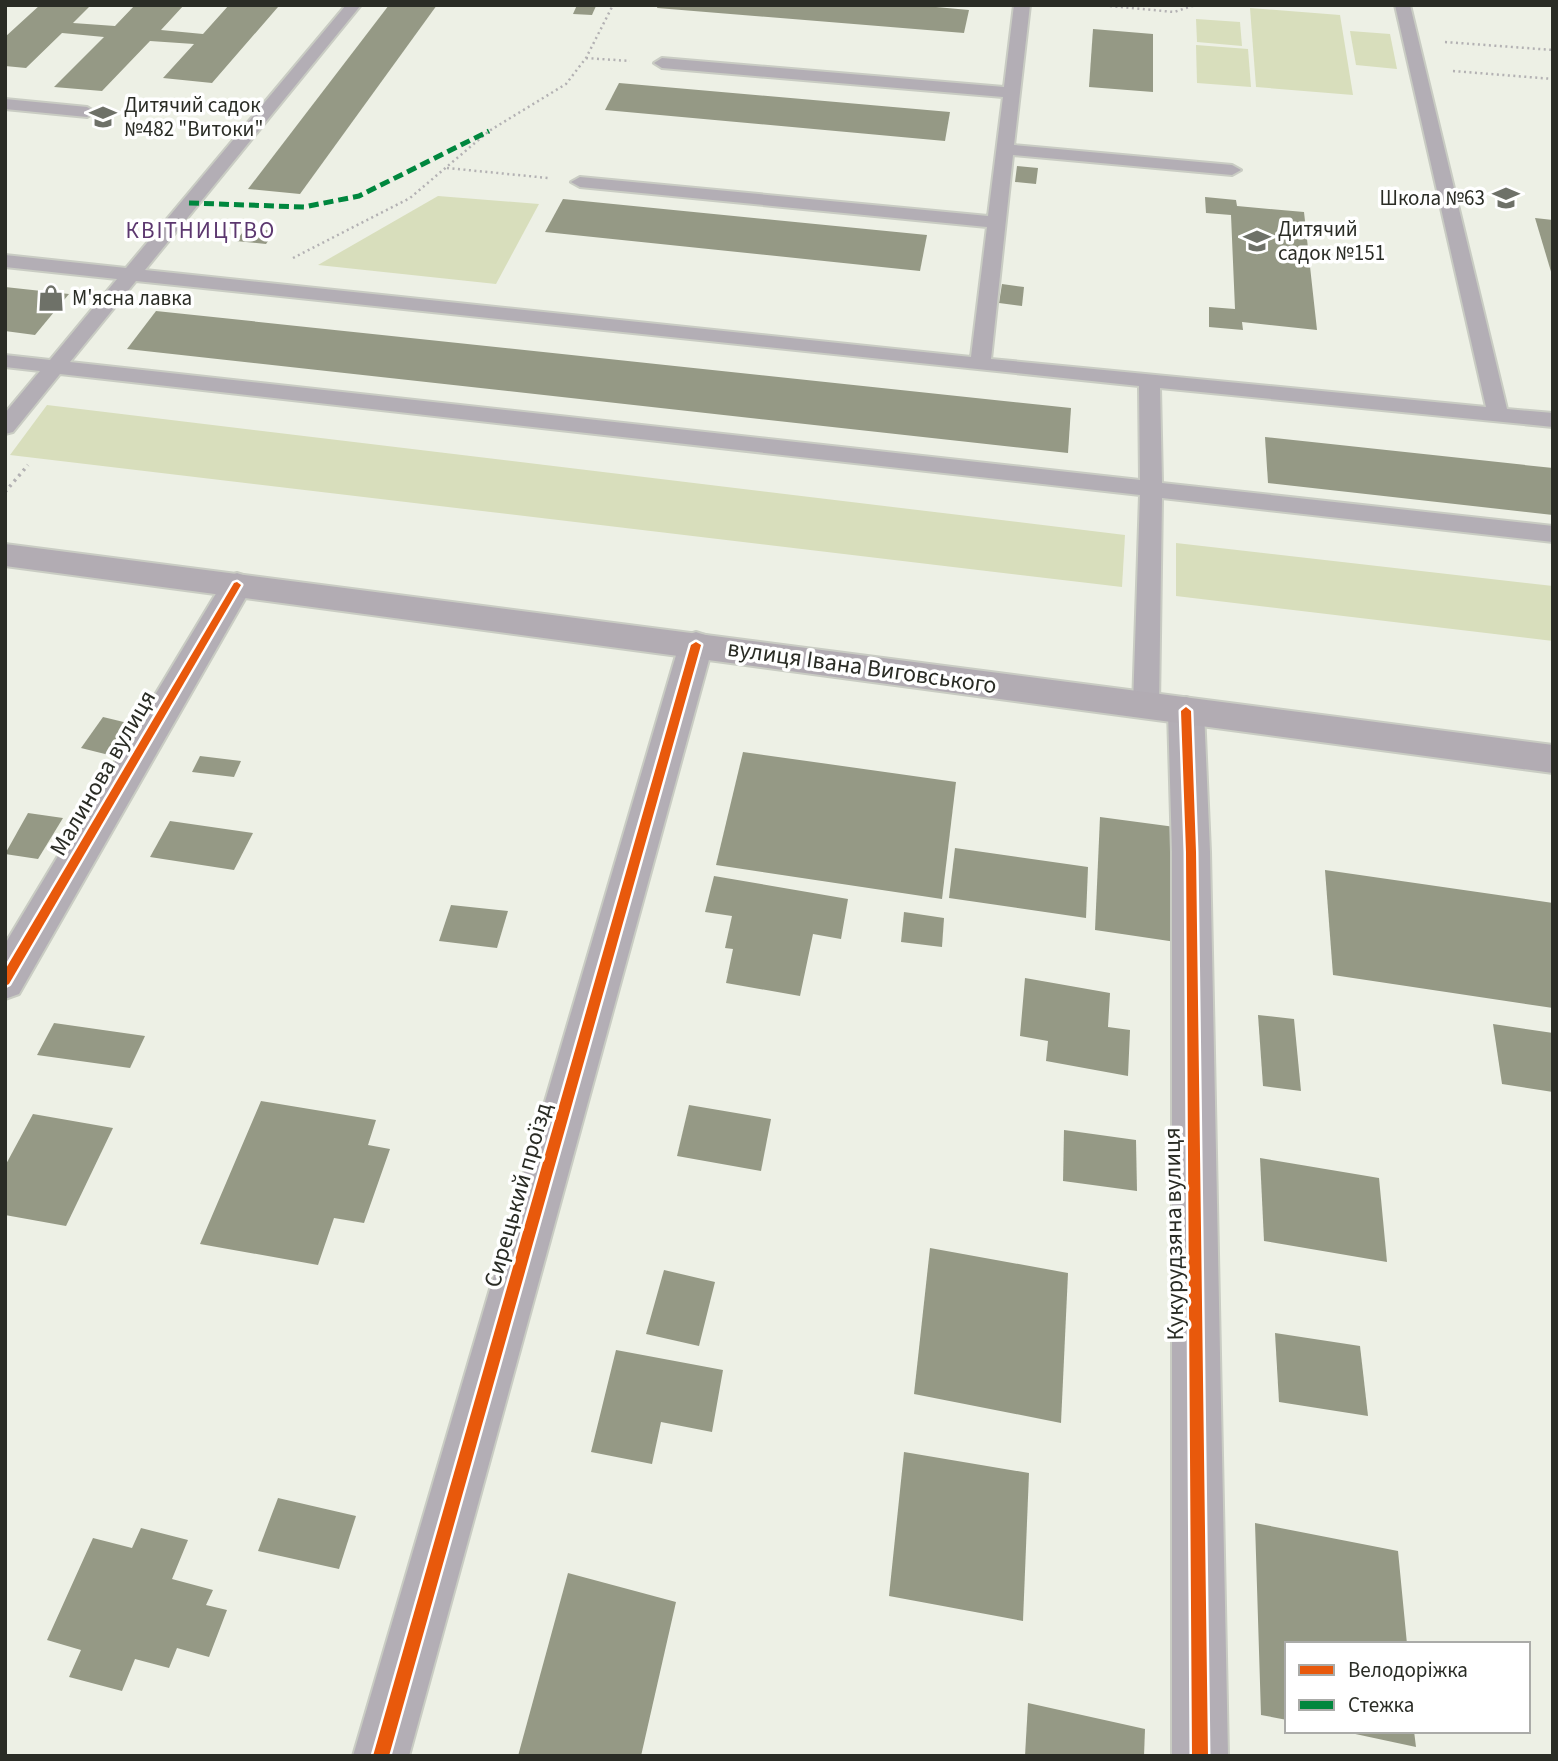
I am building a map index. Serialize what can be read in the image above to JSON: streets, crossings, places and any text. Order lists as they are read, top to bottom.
{
  "streets": {
    "main road": ["вулиця Івана Виговського"],
    "street": ["Малинова вулиця", "Сирецький проїзд", "Кукурудзяна вулиця"]
  },
  "crossings": [
    ["вулиця Івана Виговського", "Малинова вулиця"],
    ["вулиця Івана Виговського", "Сирецький проїзд"],
    ["вулиця Івана Виговського", "Кукурудзяна вулиця"]
  ],
  "districts": ["КВІТНИЦТВО"],
  "places": {
    "school or university": ["Дитячий садок №482 \"Витоки\"", "Школа №63", "Дитячий садок №151"],
    "shop": ["М'ясна лавка"]
  },
  "legend": ["Велодоріжка", "Стежка"]
}
